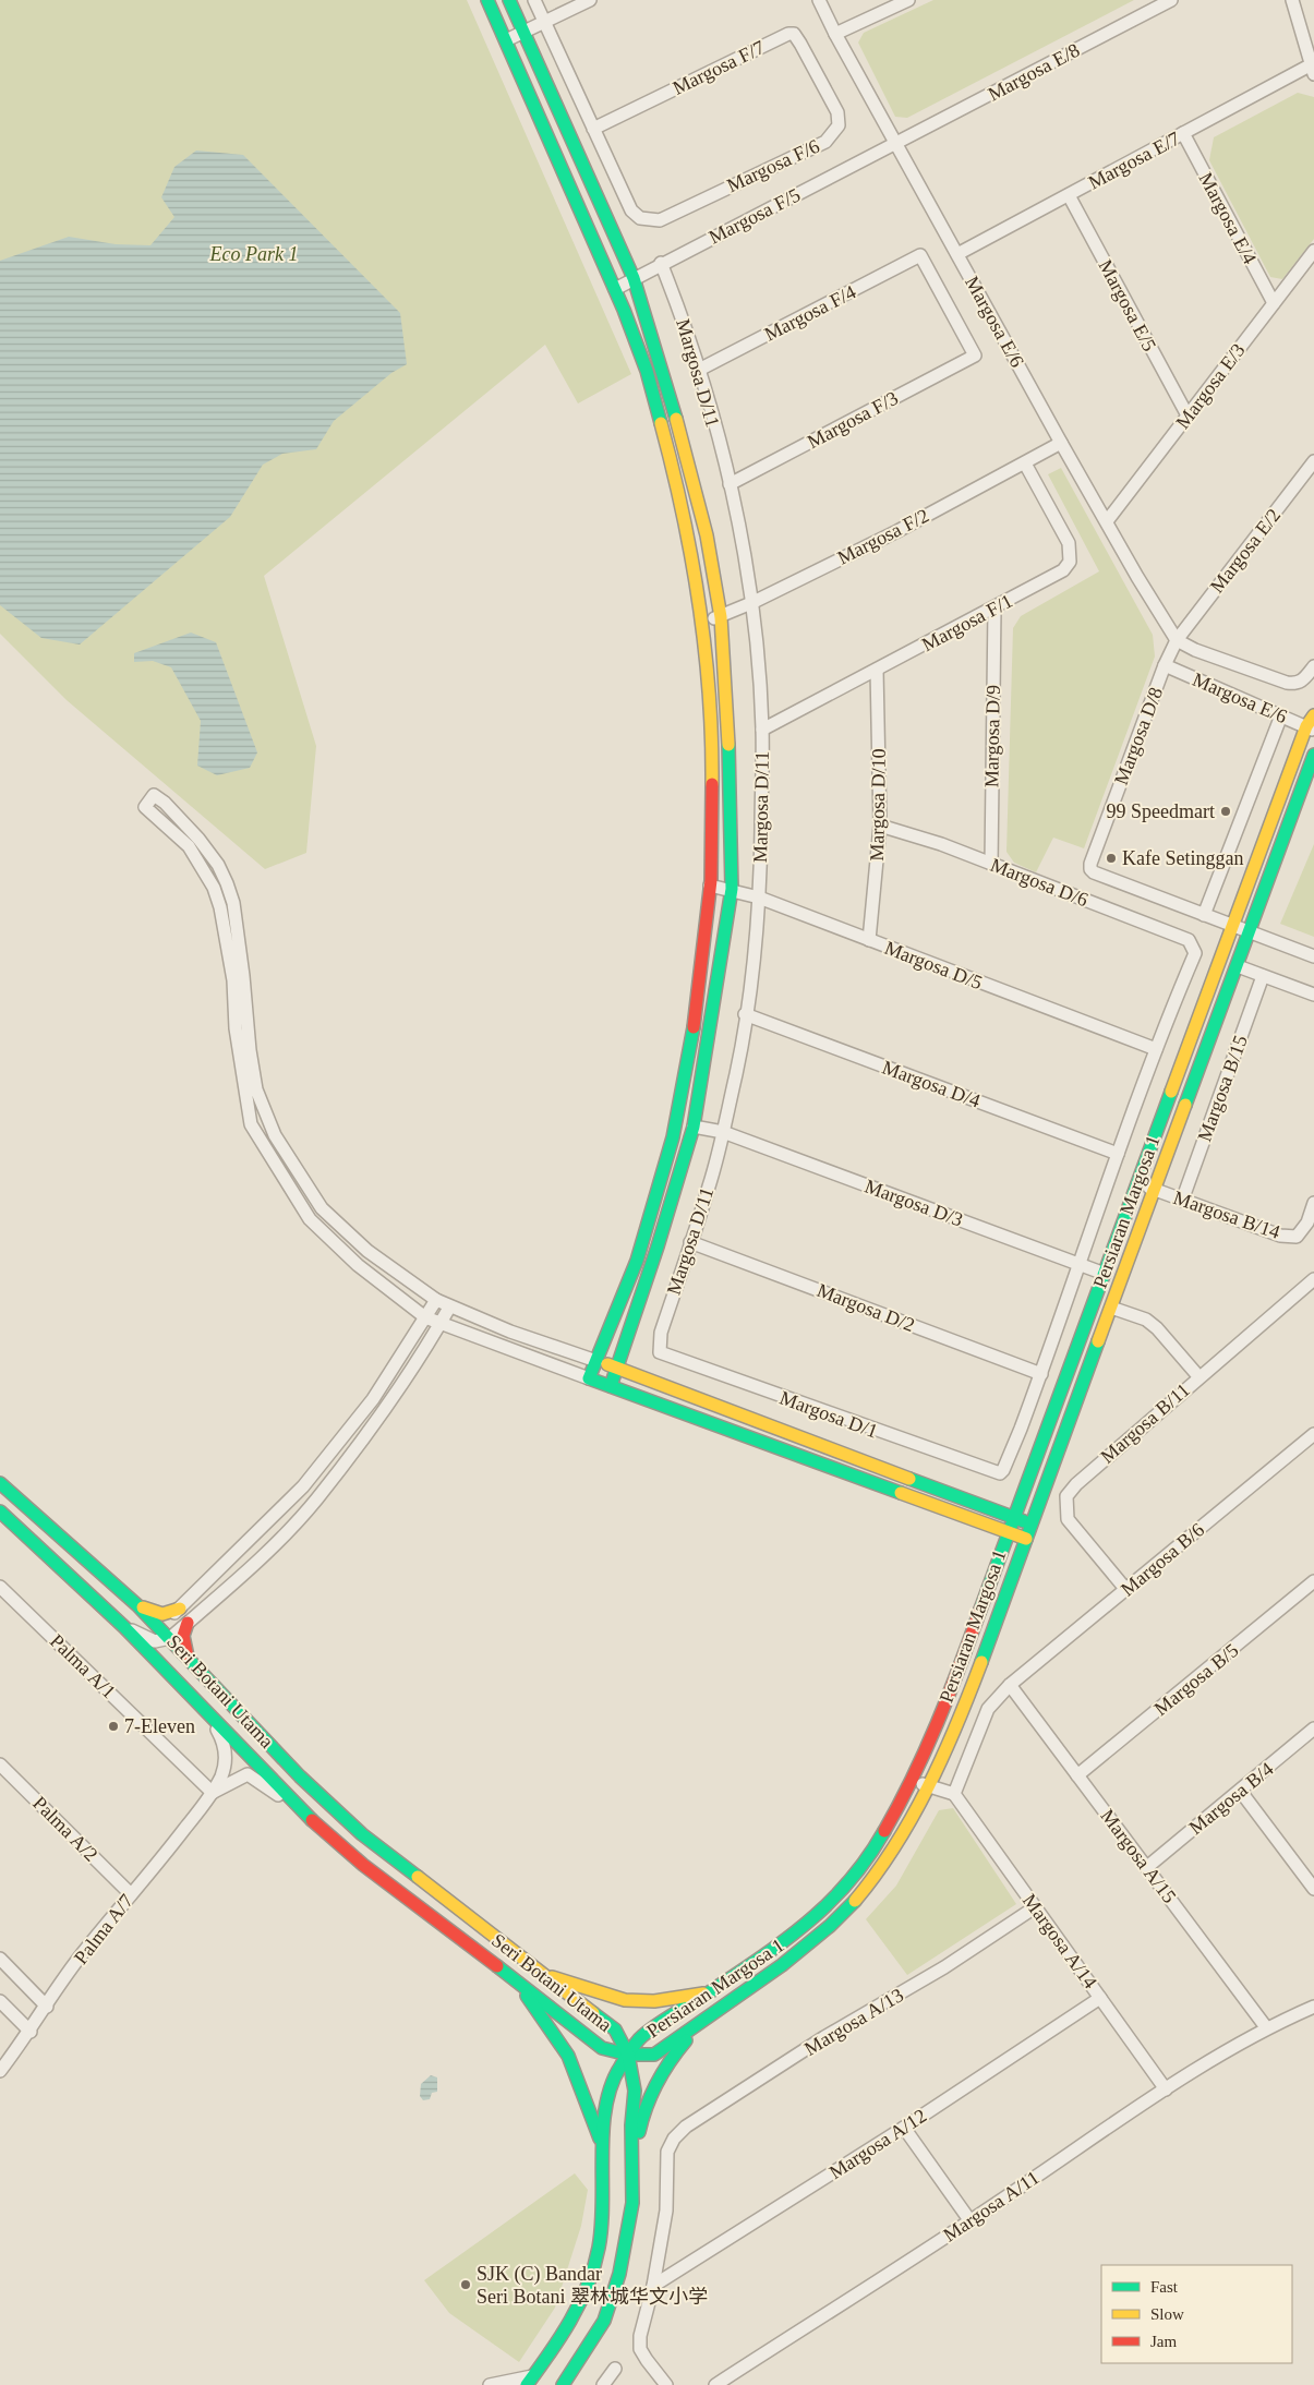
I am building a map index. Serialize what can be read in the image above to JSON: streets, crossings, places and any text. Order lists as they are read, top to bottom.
{
  "streets": {
    "street": [
      "Margosa F/7",
      "Margosa E/8",
      "Margosa E/7",
      "Margosa F/6",
      "Margosa F/5",
      "Margosa E/4",
      "Margosa E/5",
      "Margosa F/4",
      "Margosa E/6",
      "Margosa D/11",
      "Margosa E/3",
      "Margosa F/3",
      "Margosa F/2",
      "Margosa E/2",
      "Margosa F/1",
      "Margosa D/9",
      "Margosa D/8",
      "Margosa D/10",
      "Margosa D/6",
      "Margosa D/5",
      "Margosa D/4",
      "Margosa B/15",
      "Margosa D/3",
      "Persiaran Margosa 1",
      "Margosa B/14",
      "Margosa D/2",
      "Margosa D/1",
      "Margosa B/11",
      "Margosa B/6",
      "Palma A/1",
      "Margosa B/5",
      "Seri Botani Utama",
      "Margosa B/4",
      "Palma A/2",
      "Margosa A/15",
      "Palma A/7",
      "Margosa A/14",
      "Margosa A/13",
      "Margosa A/12",
      "Margosa A/11"
    ]
  },
  "crossings": [
    ["Margosa F/7", "Margosa F/6"],
    ["Margosa E/8", "Margosa F/5"],
    ["Margosa E/8", "Margosa E/6"],
    ["Margosa E/7", "Margosa E/4"],
    ["Margosa E/7", "Margosa E/5"],
    ["Margosa E/7", "Margosa E/6"],
    ["Margosa F/5", "Margosa E/6"],
    ["Margosa F/5", "Margosa D/11"],
    ["Margosa E/4", "Margosa E/3"],
    ["Margosa E/5", "Margosa E/3"],
    ["Margosa F/4", "Margosa D/11"],
    ["Margosa F/4", "Margosa F/3"],
    ["Margosa E/6", "Margosa E/3"],
    ["Margosa E/6", "Margosa F/2"],
    ["Margosa E/6", "Margosa E/2"],
    ["Margosa E/6", "Margosa D/8"],
    ["Margosa E/6", "Persiaran Margosa 1"],
    ["Margosa D/11", "Margosa F/3"],
    ["Margosa D/11", "Margosa F/2"],
    ["Margosa D/11", "Margosa F/1"],
    ["Margosa D/11", "Margosa D/5"],
    ["Margosa D/11", "Margosa D/4"],
    ["Margosa D/11", "Margosa D/3"],
    ["Margosa D/11", "Margosa D/2"],
    ["Margosa D/11", "Margosa D/1"],
    ["Margosa F/2", "Margosa F/1"],
    ["Margosa E/2", "Margosa D/8"],
    ["Margosa F/1", "Margosa D/9"],
    ["Margosa F/1", "Margosa D/10"],
    ["Margosa D/9", "Margosa D/6"],
    ["Margosa D/10", "Margosa D/6"],
    ["Margosa D/10", "Margosa D/5"],
    ["Margosa D/6", "Margosa D/5"],
    ["Margosa B/15", "Margosa B/14"],
    ["Margosa D/3", "Persiaran Margosa 1"],
    ["Persiaran Margosa 1", "Margosa B/14"],
    ["Persiaran Margosa 1", "Seri Botani Utama"],
    ["Margosa D/2", "Margosa D/1"],
    ["Margosa B/11", "Margosa B/6"],
    ["Margosa B/6", "Margosa A/15"],
    ["Margosa B/6", "Margosa A/14"],
    ["Palma A/1", "Palma A/7"],
    ["Margosa B/5", "Margosa A/15"],
    ["Seri Botani Utama", "Palma A/7"],
    ["Margosa B/4", "Margosa A/15"],
    ["Palma A/2", "Palma A/7"],
    ["Margosa A/15", "Margosa A/11"],
    ["Margosa A/14", "Margosa A/13"],
    ["Margosa A/14", "Margosa A/12"],
    ["Margosa A/14", "Margosa A/11"],
    ["Margosa A/13", "Margosa A/12"]
  ],
  "parks": ["Eco Park 1"],
  "places": [
    "99 Speedmart",
    "Kafe Setinggan",
    "7-Eleven",
    "SJK (C) Bandar Seri Botani 翠林城华文小学"
  ],
  "legend": ["Fast", "Slow", "Jam"]
}
